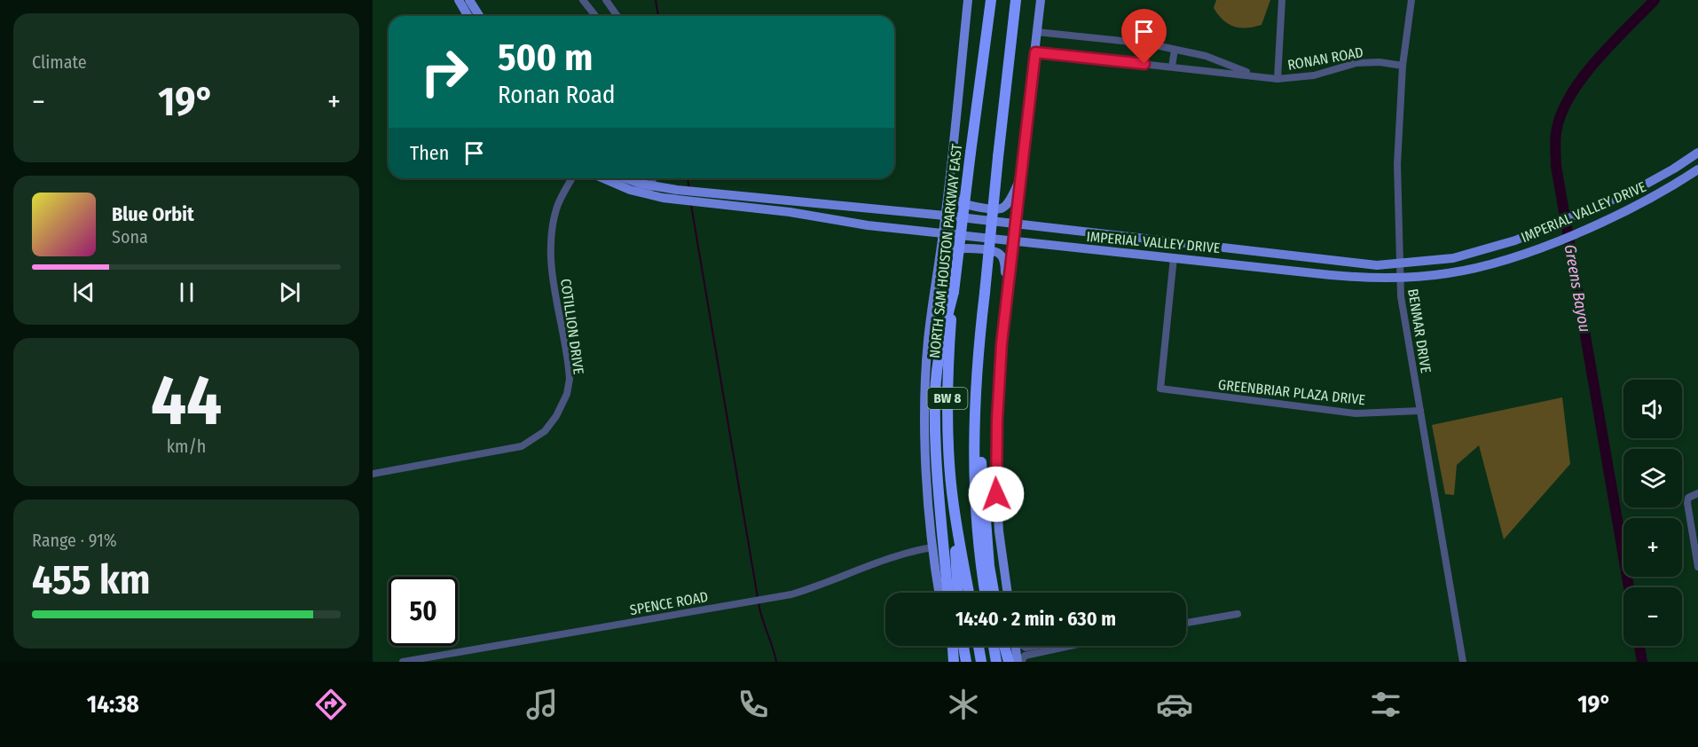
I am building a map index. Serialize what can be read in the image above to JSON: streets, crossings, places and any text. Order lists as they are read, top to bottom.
{
  "streets": {
    "highway": ["NORTH SAM HOUSTON PARKWAY EAST", "BW 8"],
    "main road": ["IMPERIAL VALLEY DRIVE"],
    "street": [
      "RONAN ROAD",
      "COTILLION DRIVE",
      "BENMAR DRIVE",
      "GREENBRIAR PLAZA DRIVE",
      "SPENCE ROAD"
    ]
  },
  "crossings": [
    ["RONAN ROAD", "BENMAR DRIVE"],
    ["IMPERIAL VALLEY DRIVE", "NORTH SAM HOUSTON PARKWAY EAST"],
    ["IMPERIAL VALLEY DRIVE", "BENMAR DRIVE"],
    ["IMPERIAL VALLEY DRIVE", "GREENBRIAR PLAZA DRIVE"],
    ["NORTH SAM HOUSTON PARKWAY EAST", "SPENCE ROAD"],
    ["BENMAR DRIVE", "GREENBRIAR PLAZA DRIVE"]
  ],
  "water": ["Greens Bayou"],
  "page": {
    "tile": [
      "Climate",
      ["44", "km/h"],
      ["Range · 91%", "455 km"]
    ],
    "turn": ["500 m", "Ronan Road"],
    "heat": ["−", "19°", "+"],
    "then": "Then",
    "song": ["Blue Orbit", "Sona"],
    "map_buttons": ["+", "−"],
    "limit": "50",
    "trip": "14:40 · 2 min · 630 m",
    "tabs": ["14:38", "19°"]
  }
}
